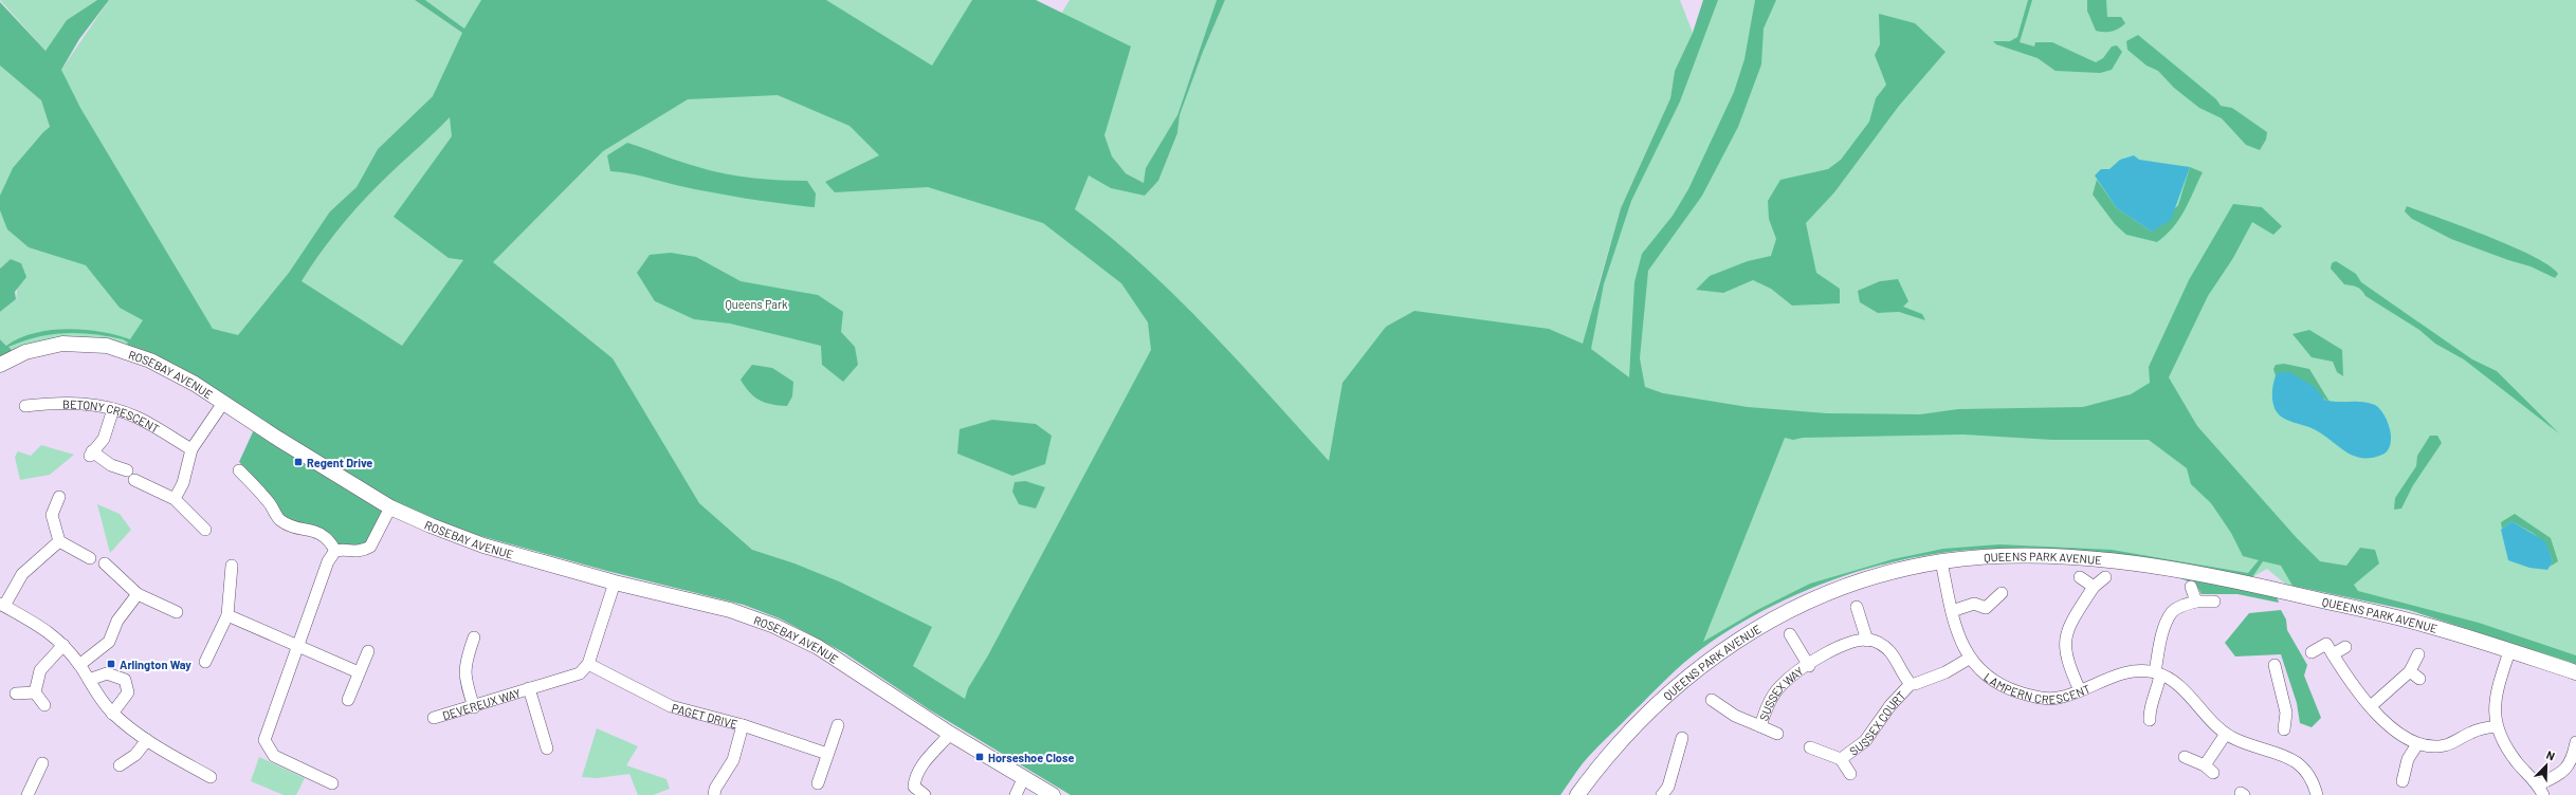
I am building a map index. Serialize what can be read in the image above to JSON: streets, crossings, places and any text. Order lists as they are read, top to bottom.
{
  "streets": {
    "street": [
      "ROSEBAY AVENUE",
      "BETONY CRESCENT",
      "QUEENS PARK AVENUE",
      "LAMPERN CRESCENT",
      "SUSSEX WAY",
      "DEVEREUX WAY",
      "PAGET DRIVE",
      "SUSSEX COURT"
    ]
  },
  "crossings": [
    ["QUEENS PARK AVENUE", "LAMPERN CRESCENT"],
    ["SUSSEX WAY", "SUSSEX COURT"],
    ["DEVEREUX WAY", "PAGET DRIVE"]
  ],
  "parks": ["Queens Park"],
  "places": {
    "transit": ["Regent Drive", "Arlington Way", "Horseshoe Close"]
  },
  "north": "top right"
}
